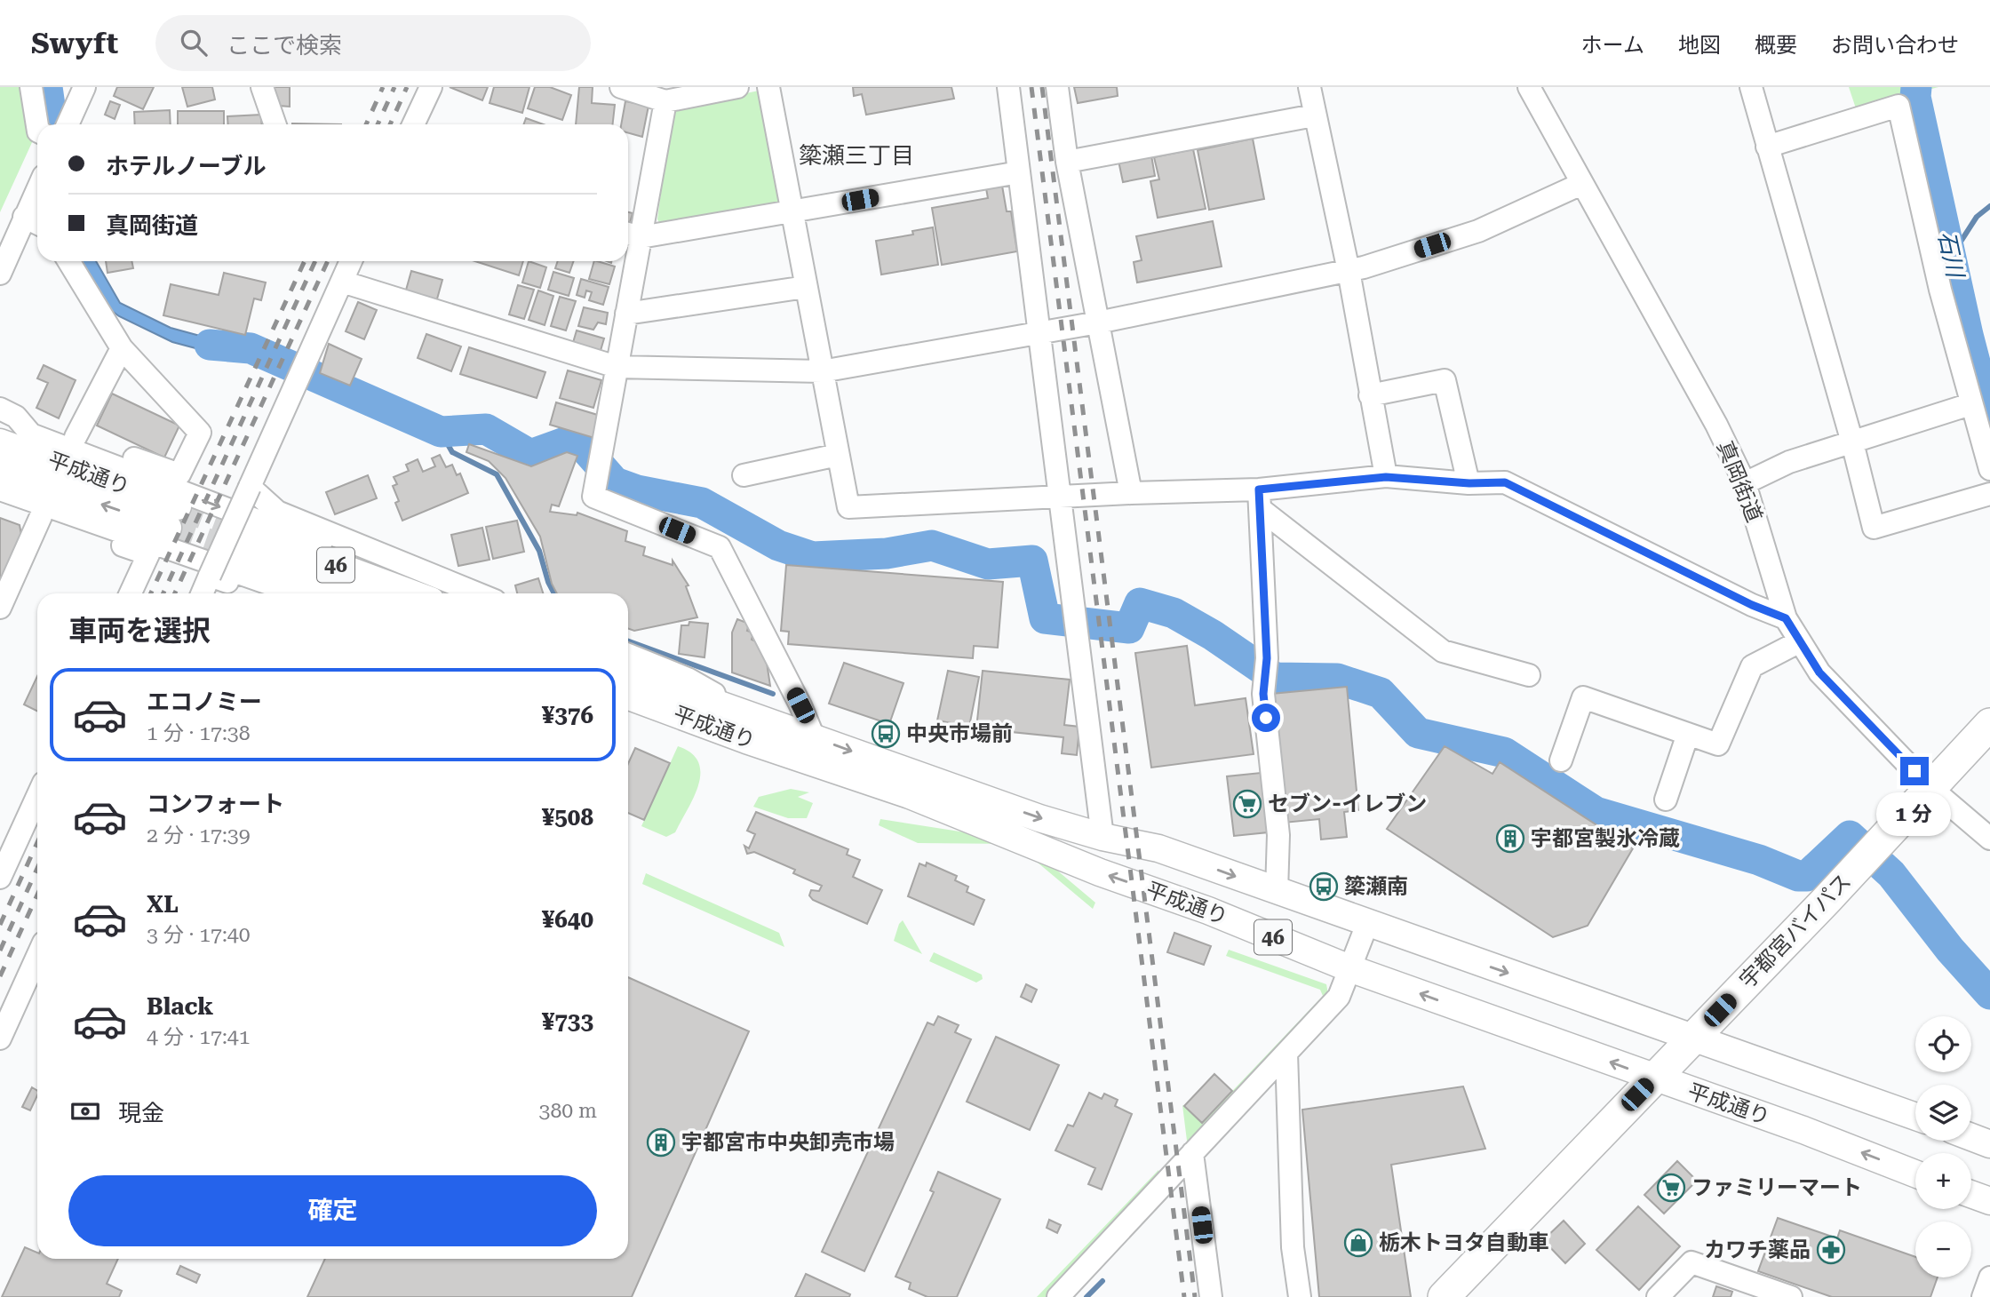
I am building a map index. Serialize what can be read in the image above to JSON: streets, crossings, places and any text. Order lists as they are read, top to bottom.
{
  "streets": {
    "highway": ["宇都宮バイパス"],
    "main road": ["平成通り", "46"],
    "street": ["真岡街道"]
  },
  "crossings": [
    ["平成通り", "宇都宮バイパス"],
    ["真岡街道", "宇都宮バイパス"]
  ],
  "districts": ["簗瀬三丁目"],
  "water": ["石川"],
  "places": {
    "bus stop": ["中央市場前", "簗瀬南"],
    "supermarket": ["セブン-イレブン", "ファミリーマート"],
    "building": ["宇都宮製氷冷蔵", "宇都宮市中央卸売市場"],
    "shop": ["栃木トヨタ自動車"],
    "pharmacy": ["カワチ薬品"]
  },
  "page": {
    "header": "Swyft",
    "search": "ここで検索",
    "nav": [
      "ホーム",
      "地図",
      "概要",
      "お問い合わせ"
    ],
    "banner": ["ホテルノーブル", "真岡街道"],
    "heading": "車両を選択",
    "list": [
      {
        "name": "エコノミー",
        "note": "1 分 · 17:38",
        "value": "¥376"
      },
      {
        "name": "コンフォート",
        "note": "2 分 · 17:39",
        "value": "¥508"
      },
      {
        "name": "XL",
        "note": "3 分 · 17:40",
        "value": "¥640"
      },
      {
        "name": "Black",
        "note": "4 分 · 17:41",
        "value": "¥733"
      }
    ],
    "bubble": "1 分",
    "map_buttons": ["+", "−"],
    "pay": ["現金", "380 m"],
    "buttons": "確定"
  }
}
